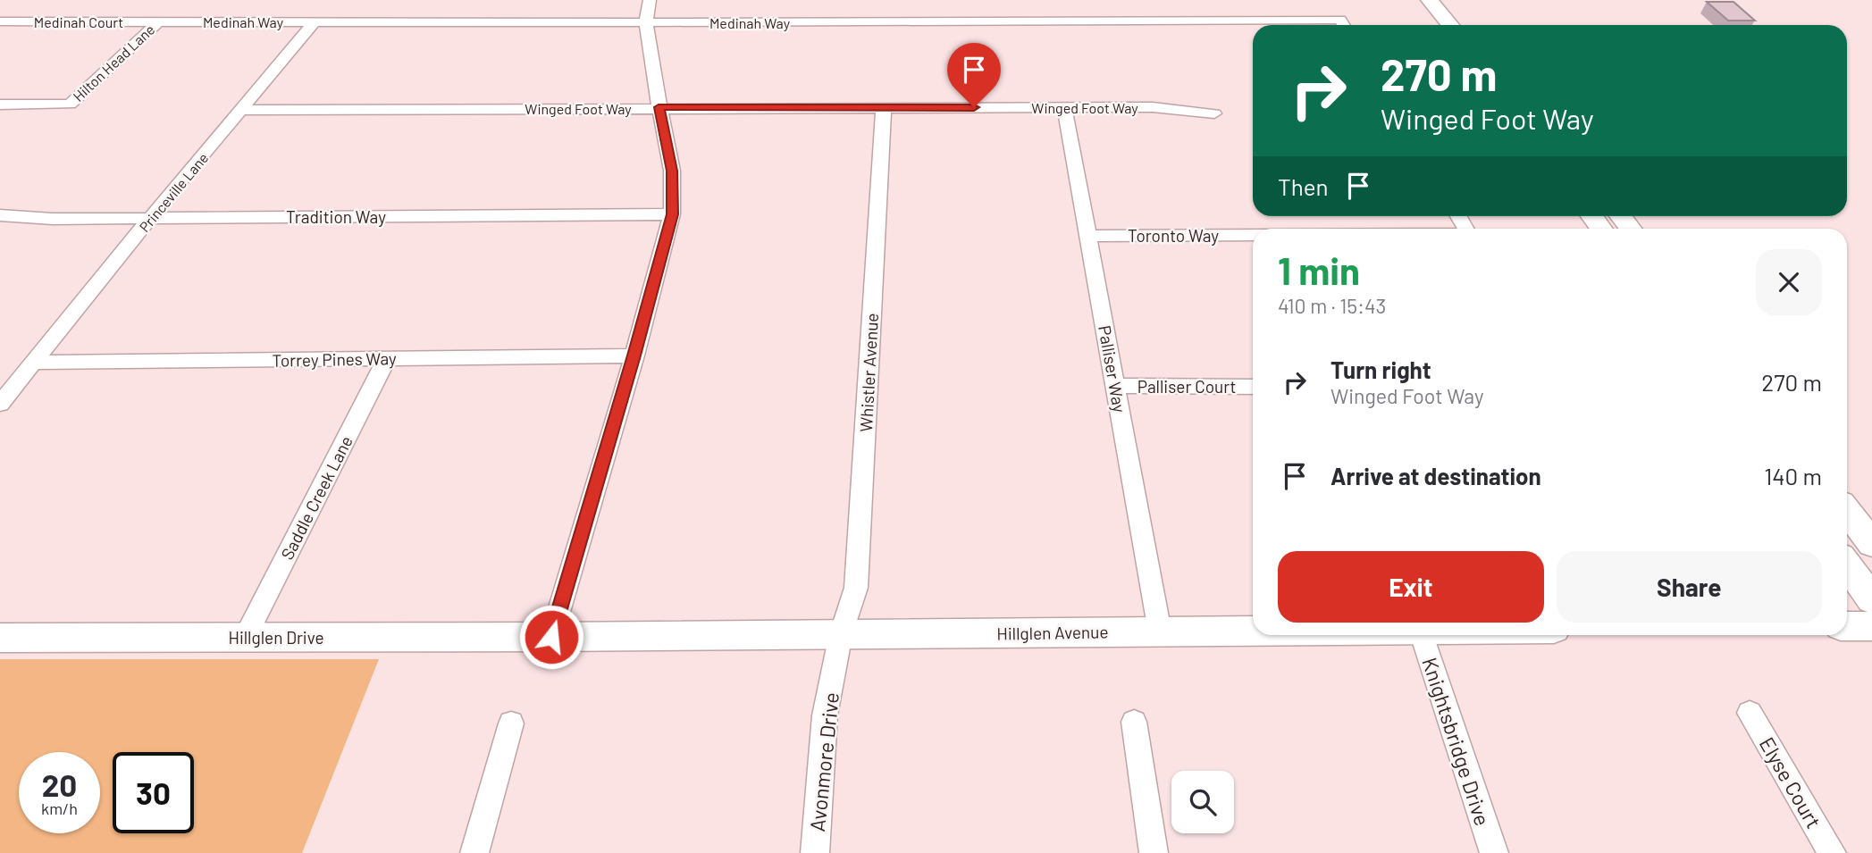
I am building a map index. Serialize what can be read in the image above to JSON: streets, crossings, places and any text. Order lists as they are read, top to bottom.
{
  "streets": {
    "street": [
      "Medinah Court",
      "Medinah Way",
      "Hilton Head Lane",
      "Winged Foot Way",
      "Princeville Lane",
      "Tradition Way",
      "Toronto Way",
      "Torrey Pines Way",
      "Palliser Way",
      "Whistler Avenue",
      "Palliser Court",
      "Saddle Creek Lane",
      "Hillglen Avenue",
      "Hillglen Drive",
      "Knightsbridge Drive",
      "Avonmore Drive",
      "Elyse Court"
    ]
  },
  "crossings": [
    ["Medinah Court", "Medinah Way"],
    ["Medinah Court", "Hilton Head Lane"],
    ["Medinah Way", "Hilton Head Lane"],
    ["Medinah Way", "Princeville Lane"],
    ["Winged Foot Way", "Princeville Lane"],
    ["Winged Foot Way", "Palliser Way"],
    ["Winged Foot Way", "Whistler Avenue"],
    ["Princeville Lane", "Tradition Way"],
    ["Princeville Lane", "Torrey Pines Way"],
    ["Toronto Way", "Palliser Way"],
    ["Torrey Pines Way", "Saddle Creek Lane"],
    ["Palliser Way", "Palliser Court"],
    ["Palliser Way", "Hillglen Avenue"],
    ["Whistler Avenue", "Hillglen Avenue"],
    ["Whistler Avenue", "Avonmore Drive"],
    ["Saddle Creek Lane", "Hillglen Drive"],
    ["Hillglen Avenue", "Hillglen Drive"],
    ["Hillglen Avenue", "Avonmore Drive"]
  ],
  "page": {
    "turn": ["270 m", "Winged Foot Way"],
    "then": "Then",
    "heading": ["1 min", "410 m · 15:43"],
    "list": [
      {
        "name": "Turn right",
        "note": "Winged Foot Way",
        "value": "270 m"
      },
      {
        "name": "Arrive at destination",
        "value": "140 m"
      }
    ],
    "buttons": ["Exit", "Share"],
    "speed": "20 km/h",
    "limit": "30"
  }
}
